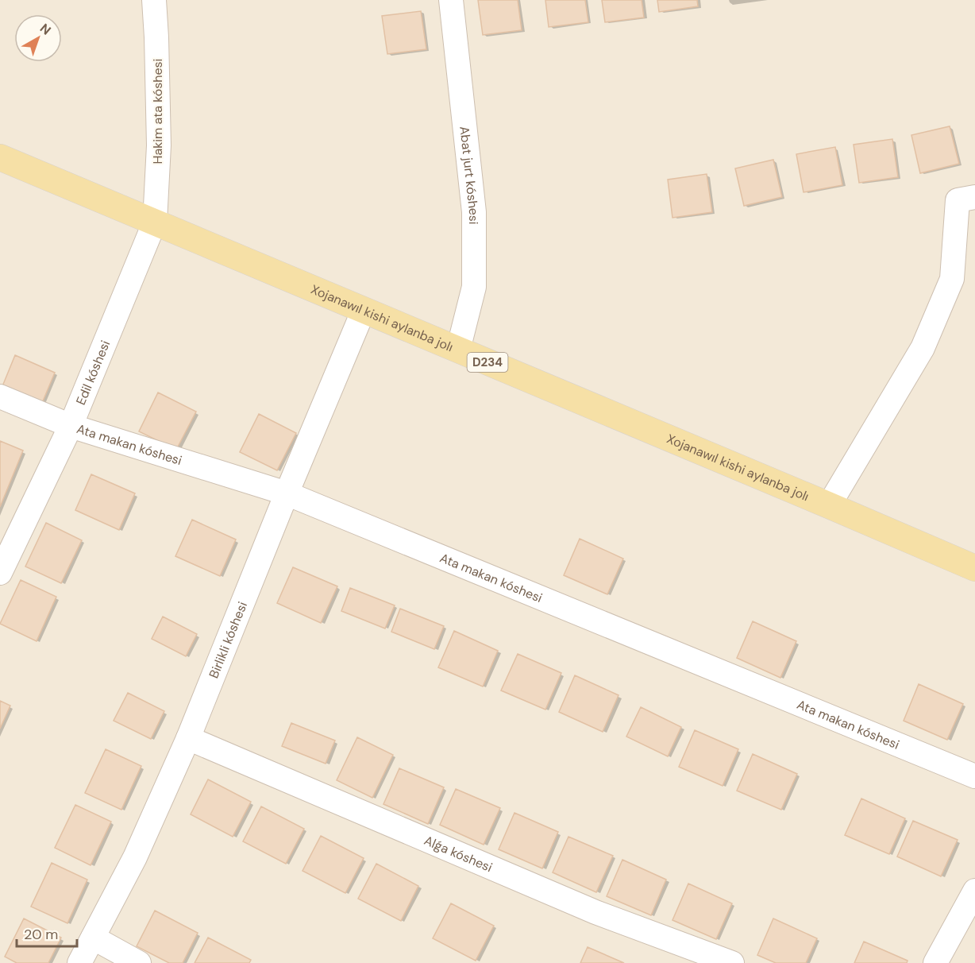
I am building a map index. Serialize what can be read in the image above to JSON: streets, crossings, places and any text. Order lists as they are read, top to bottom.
{
  "streets": {
    "main road": ["Xojanawıl kishi aylanba jolı", "D234"],
    "street": [
      "Hakim ata kóshesi",
      "Abat jurt kóshesi",
      "Edil kóshesi",
      "Ata makan kóshesi",
      "Birlikli kóshesi",
      "Alǵa kóshesi"
    ]
  },
  "crossings": [
    ["Hakim ata kóshesi", "Xojanawıl kishi aylanba jolı"],
    ["Hakim ata kóshesi", "Edil kóshesi"],
    ["Abat jurt kóshesi", "Xojanawıl kishi aylanba jolı"],
    ["Xojanawıl kishi aylanba jolı", "Edil kóshesi"],
    ["Xojanawıl kishi aylanba jolı", "Birlikli kóshesi"],
    ["Edil kóshesi", "Ata makan kóshesi"],
    ["Ata makan kóshesi", "Birlikli kóshesi"],
    ["Birlikli kóshesi", "Alǵa kóshesi"]
  ],
  "scale_bar": "20 m",
  "north": "top right"
}
